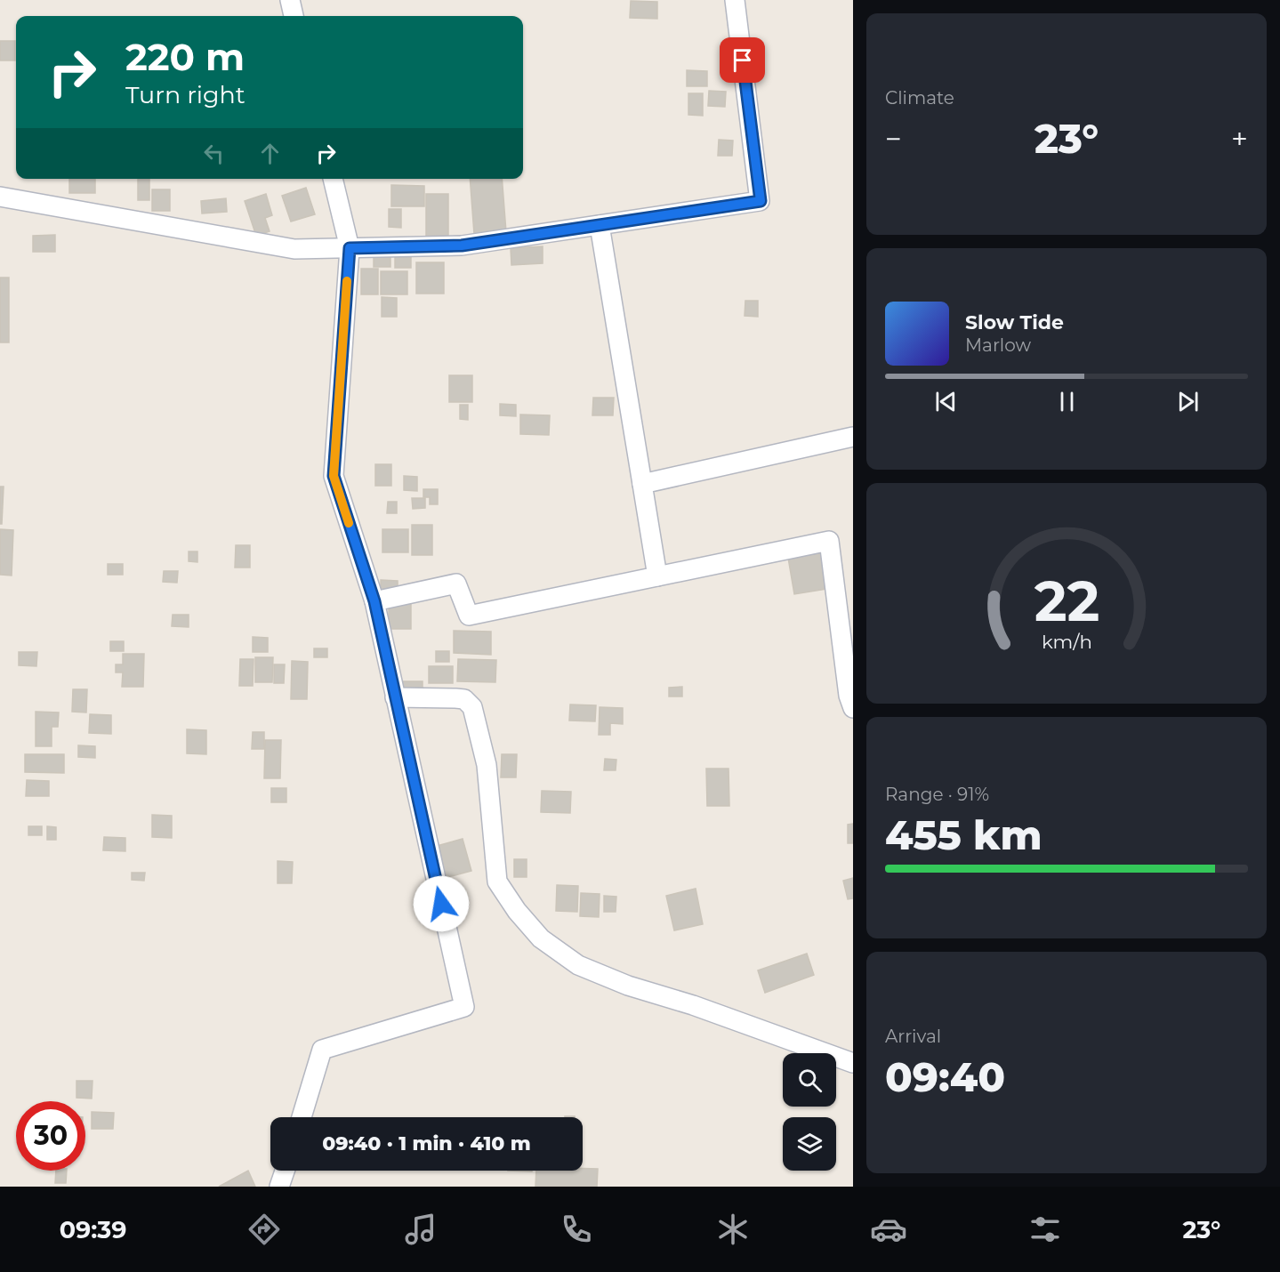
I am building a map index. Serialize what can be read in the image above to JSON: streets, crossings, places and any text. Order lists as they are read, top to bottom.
{
  "page": {
    "tile": [
      "Climate",
      ["Range · 91%", "455 km"],
      ["Arrival", "09:40"]
    ],
    "turn": ["220 m", "Turn right"],
    "heat": ["−", "23°", "+"],
    "song": ["Slow Tide", "Marlow"],
    "limit": "30",
    "trip": "09:40 · 1 min · 410 m",
    "tabs": ["09:39", "23°"],
    "gauge": ["22", "km/h"]
  }
}
